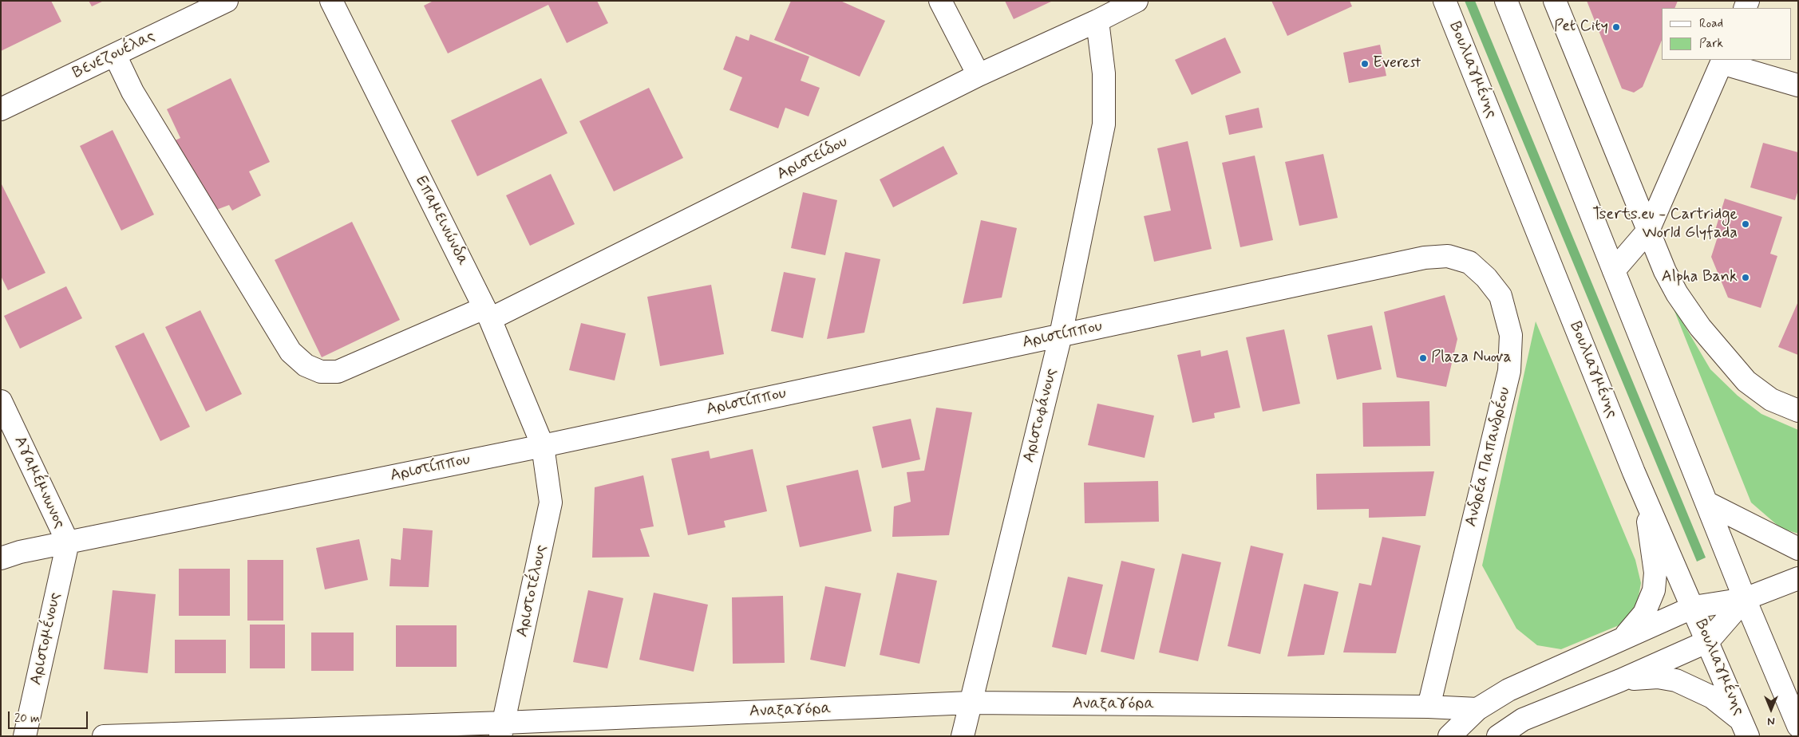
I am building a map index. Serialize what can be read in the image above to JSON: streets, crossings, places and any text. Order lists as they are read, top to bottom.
{
  "streets": {
    "street": [
      "Βενεζουέλας",
      "Βουλιαγμένης",
      "Αριστείδου",
      "Επαμεινώνδα",
      "Αριστίππου",
      "Αριστοφάνους",
      "Ανδρέα Παπανδρέου",
      "Αγαμέμνωνος",
      "Αριστοτέλους",
      "Αριστομένους",
      "Αναξαγόρα"
    ]
  },
  "crossings": [
    ["Βενεζουέλας", "Αριστείδου"],
    ["Αριστείδου", "Επαμεινώνδα"],
    ["Αριστείδου", "Αριστοφάνους"],
    ["Επαμεινώνδα", "Αριστίππου"],
    ["Επαμεινώνδα", "Αριστοτέλους"],
    ["Αριστίππου", "Αριστοφάνους"],
    ["Αριστίππου", "Ανδρέα Παπανδρέου"],
    ["Αριστίππου", "Αγαμέμνωνος"],
    ["Αριστίππου", "Αριστοτέλους"],
    ["Αριστίππου", "Αριστομένους"],
    ["Αριστοφάνους", "Αναξαγόρα"],
    ["Ανδρέα Παπανδρέου", "Αναξαγόρα"],
    ["Αγαμέμνωνος", "Αριστομένους"],
    ["Αριστοτέλους", "Αναξαγόρα"]
  ],
  "places": [
    "Pet City",
    "Everest",
    "Tserts.eu - Cartridge World Glyfada",
    "Alpha Bank",
    "Plaza Nuova"
  ],
  "legend": ["Road", "Park"],
  "scale_bar": "20 m",
  "north": "bottom"
}
